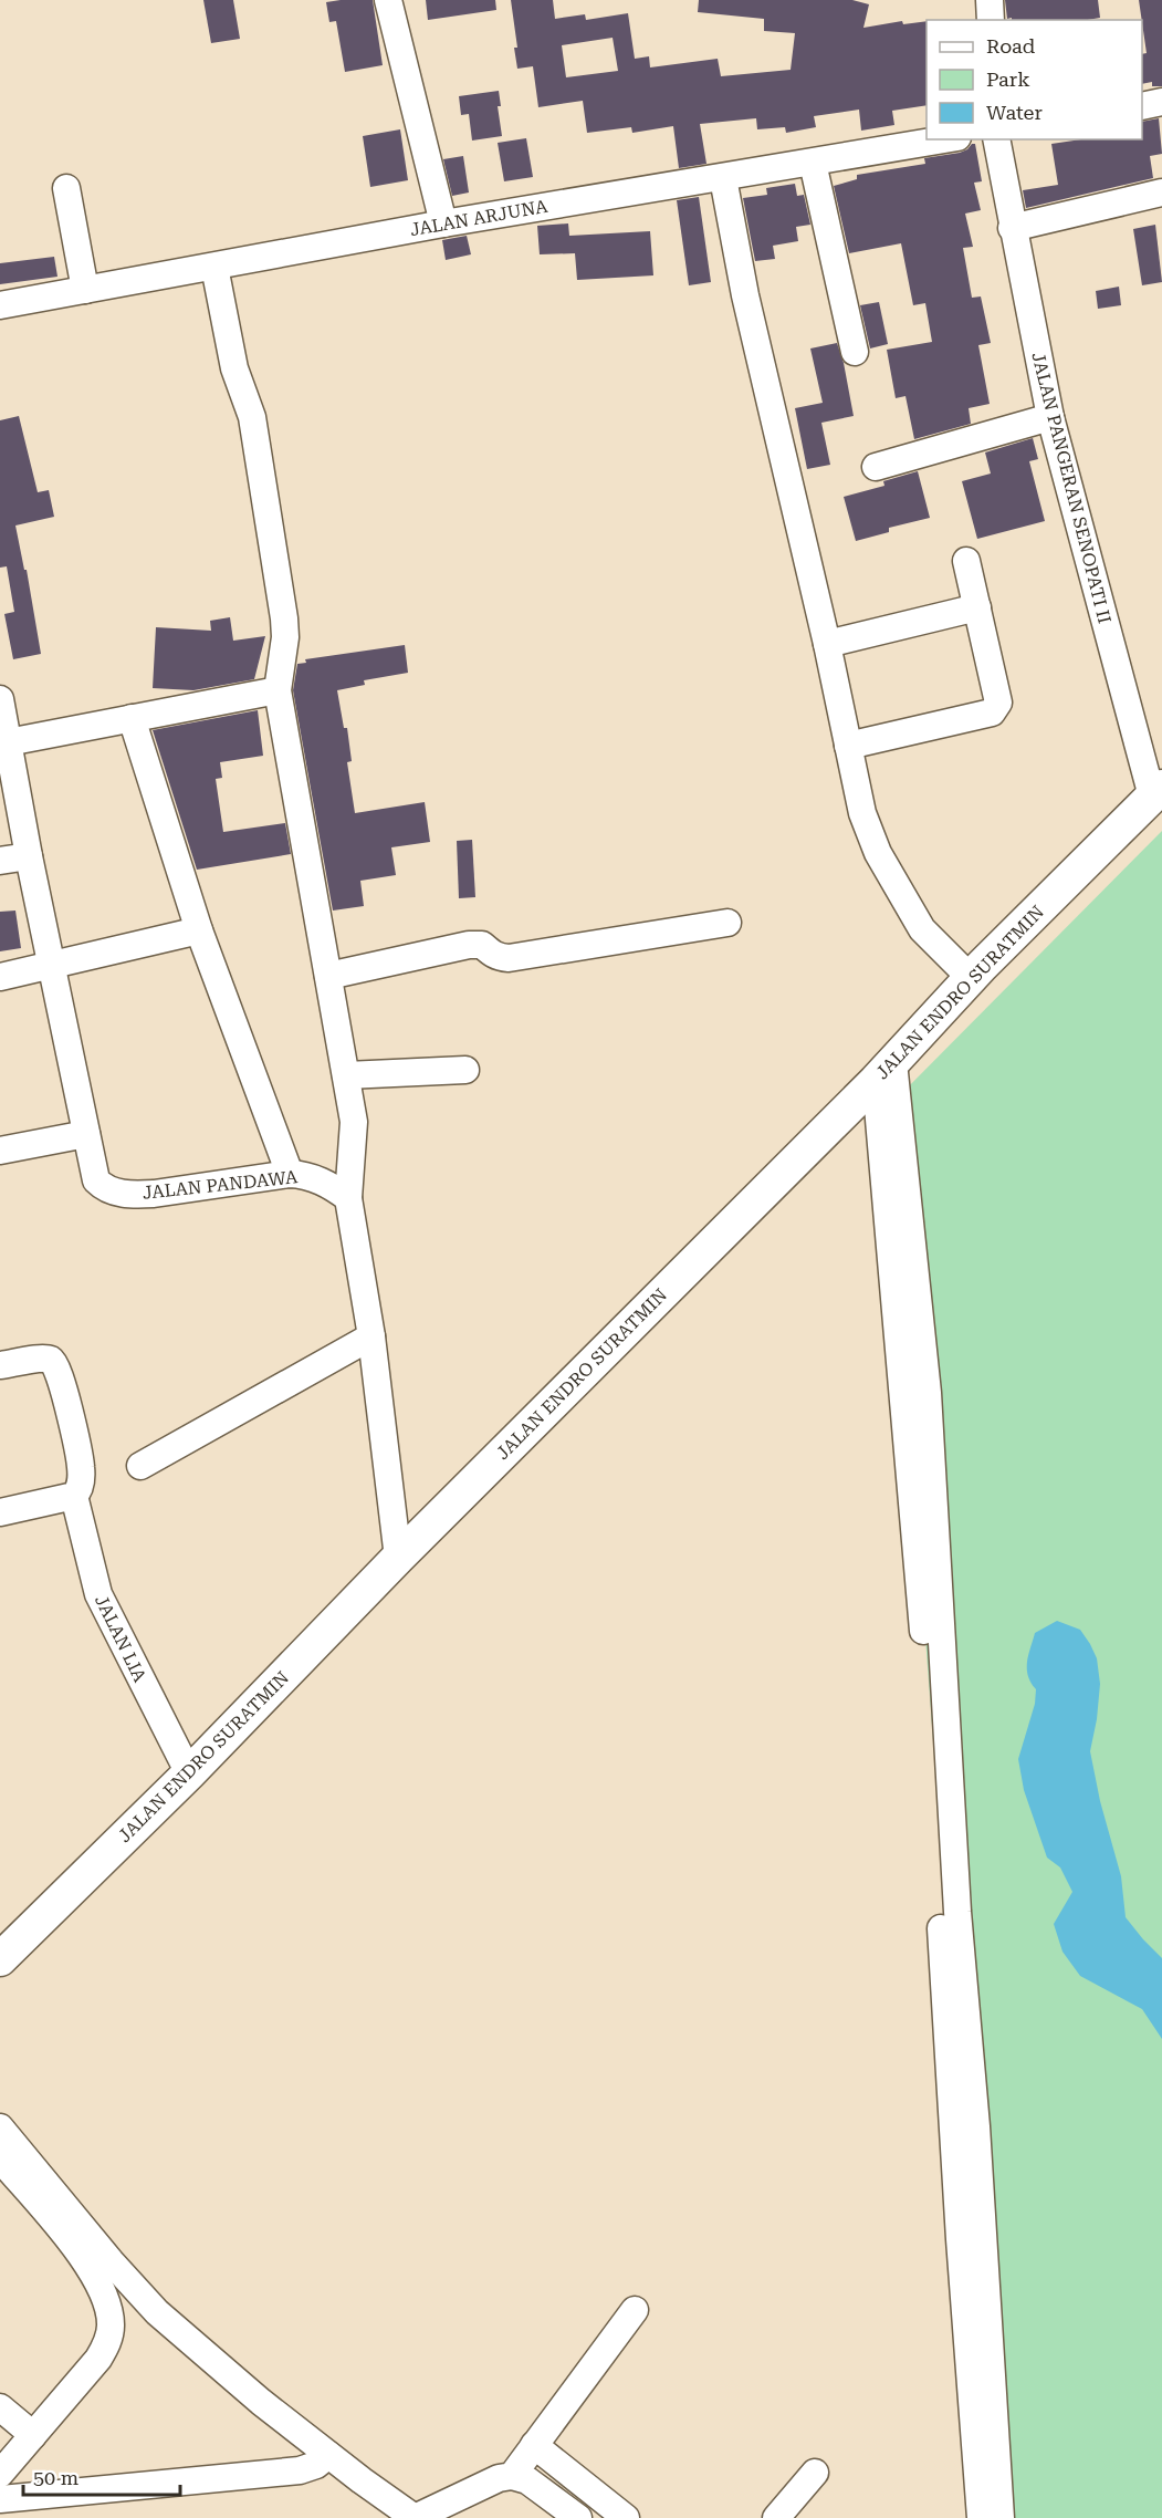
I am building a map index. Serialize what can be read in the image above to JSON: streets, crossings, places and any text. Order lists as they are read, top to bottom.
{
  "streets": {
    "main road": ["JALAN ENDRO SURATMIN"],
    "street": [
      "JALAN ARJUNA",
      "JALAN PANGERAN SENOPATI II",
      "JALAN PANDAWA",
      "JALAN LIA"
    ]
  },
  "crossings": [
    ["JALAN PANGERAN SENOPATI II", "JALAN ENDRO SURATMIN"],
    ["JALAN ENDRO SURATMIN", "JALAN LIA"]
  ],
  "legend": ["Road", "Park", "Water"],
  "scale_bar": "50 m"
}
